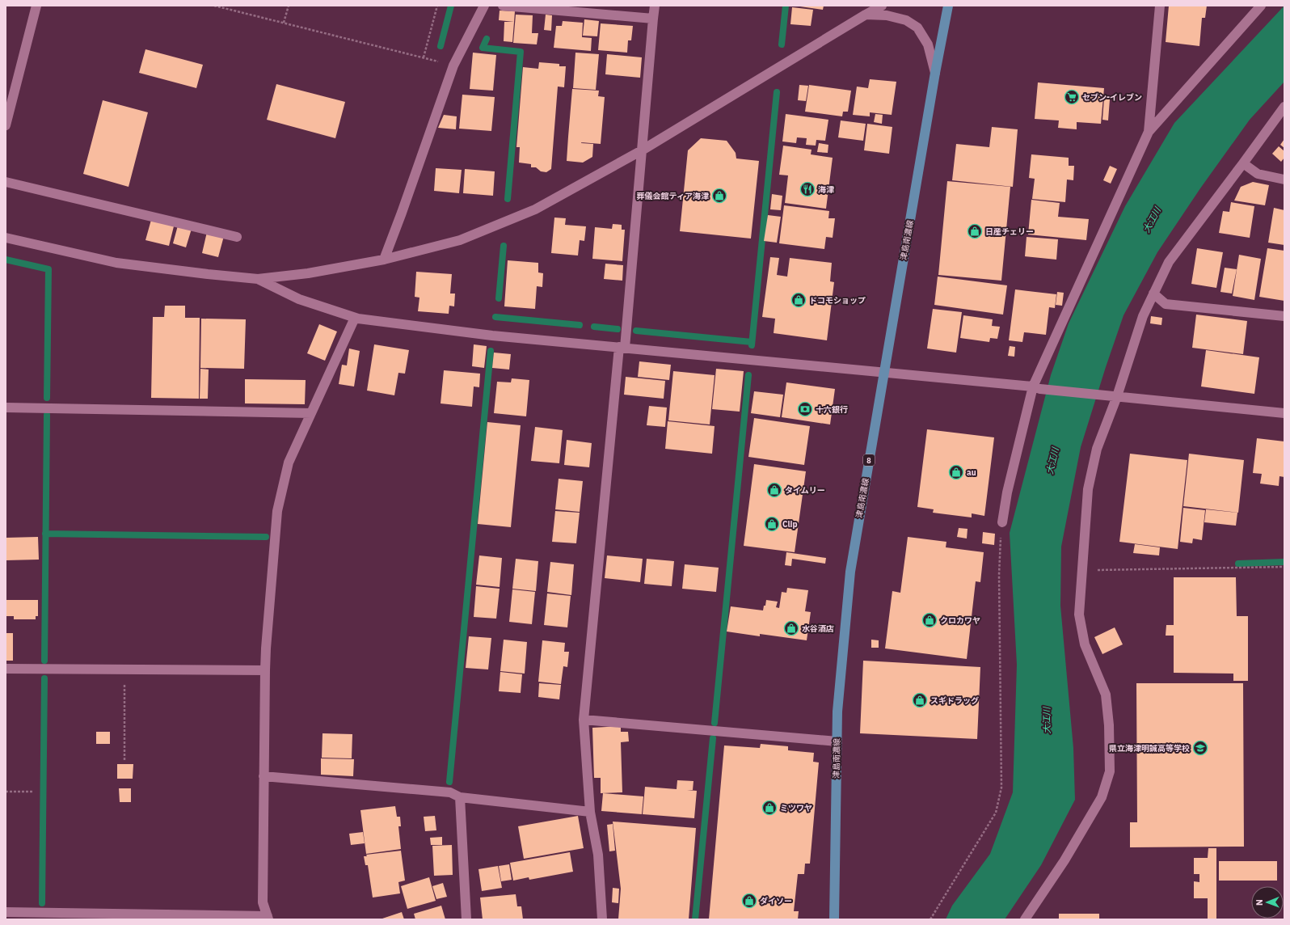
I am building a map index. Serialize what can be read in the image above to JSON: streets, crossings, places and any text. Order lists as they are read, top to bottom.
{
  "streets": {
    "main road": ["津島南濃線", "8"]
  },
  "water": ["大江川"],
  "places": {
    "supermarket": ["セブン-イレブン"],
    "restaurant": ["海津"],
    "shop": [
      "葬儀会館ティア海津",
      "日産チェリー",
      "ドコモショップ",
      "au",
      "タイムリー",
      "Clip",
      "クロカワヤ",
      "水谷酒店",
      "スギドラッグ",
      "ミツワヤ",
      "ダイソー"
    ],
    "bank": ["十六銀行"],
    "school or university": ["県立海津明誠高等学校"]
  },
  "north": "left"
}
